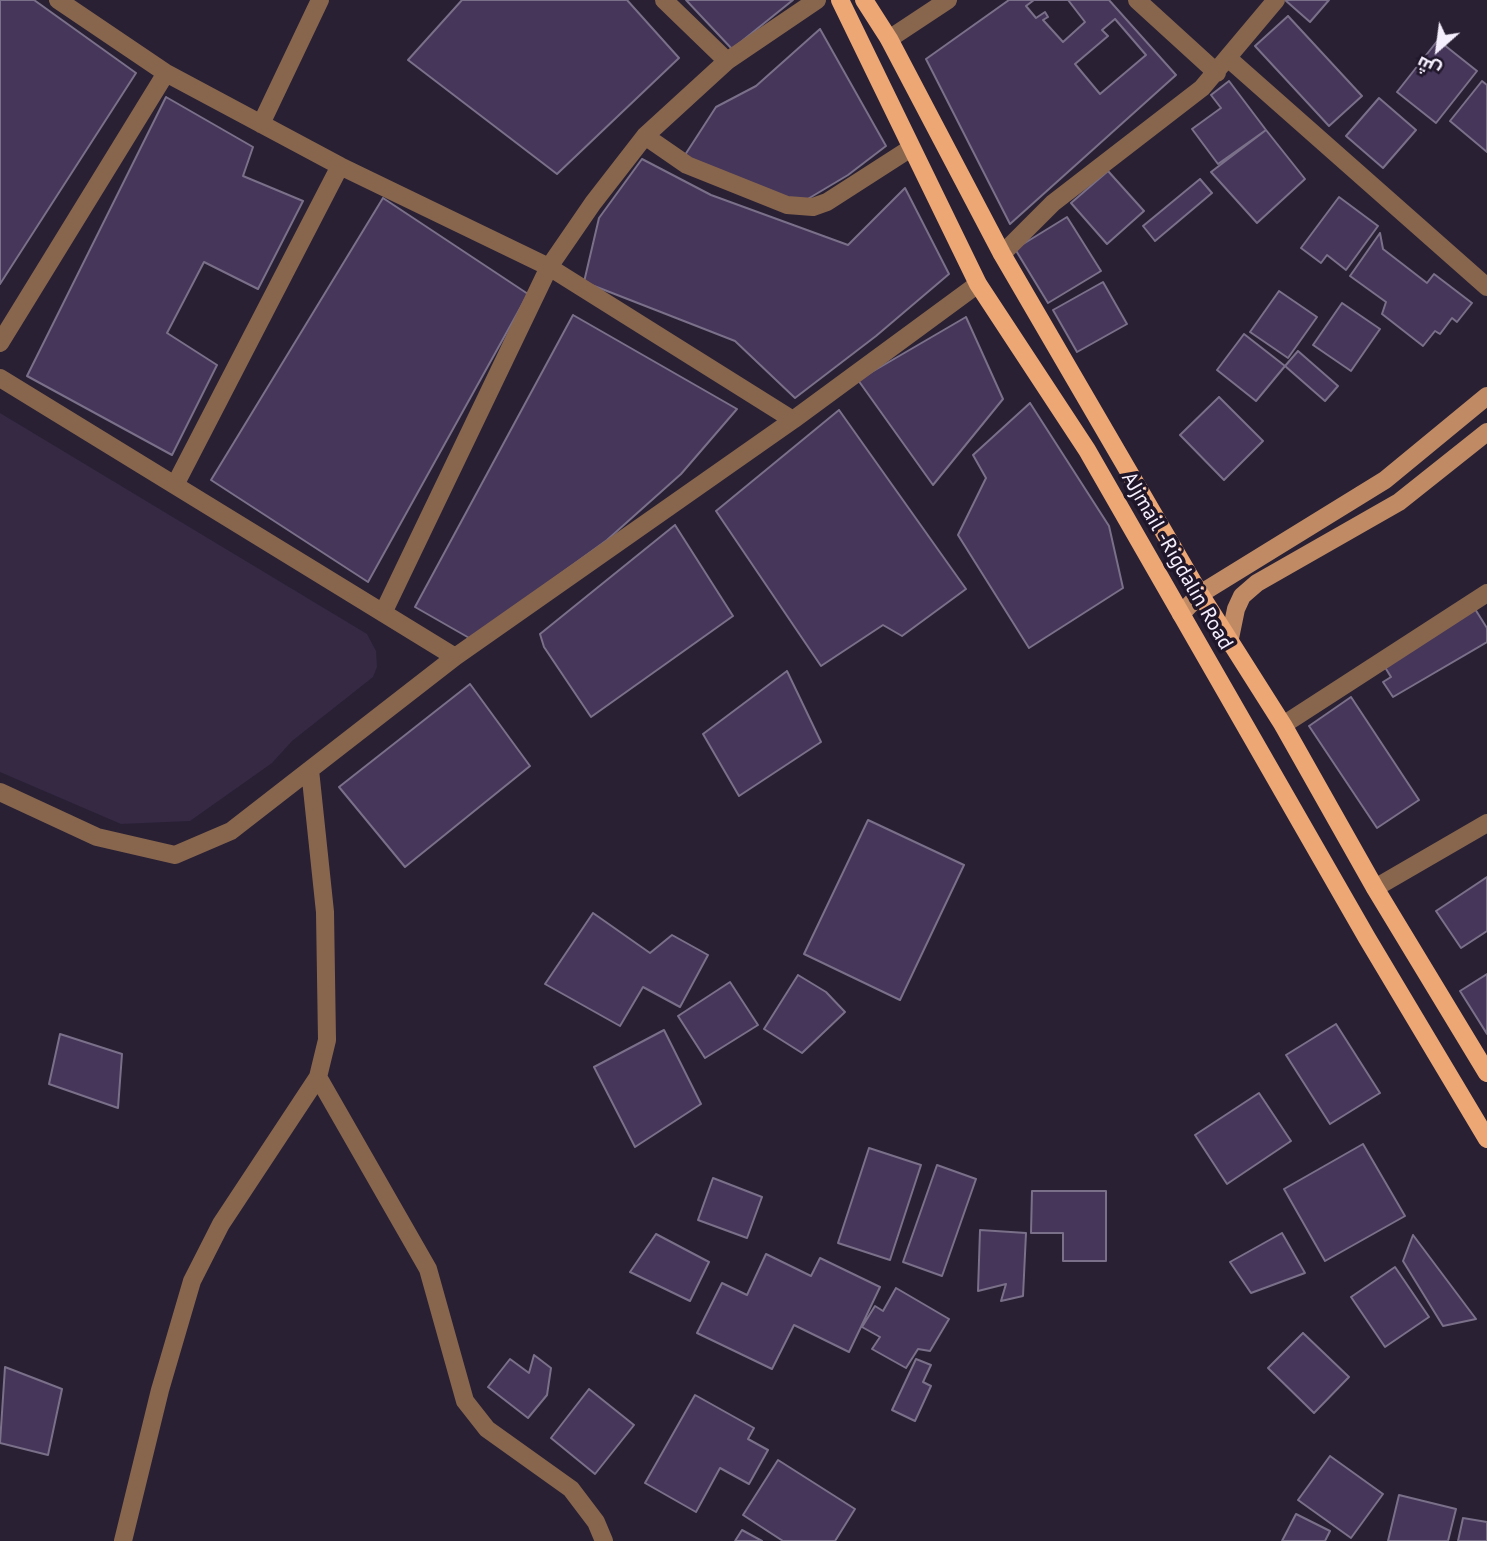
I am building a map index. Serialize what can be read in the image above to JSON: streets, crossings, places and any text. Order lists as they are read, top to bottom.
{
  "streets": {
    "main road": ["AJjmail -Rigdalin Road"]
  },
  "north": "bottom left"
}
